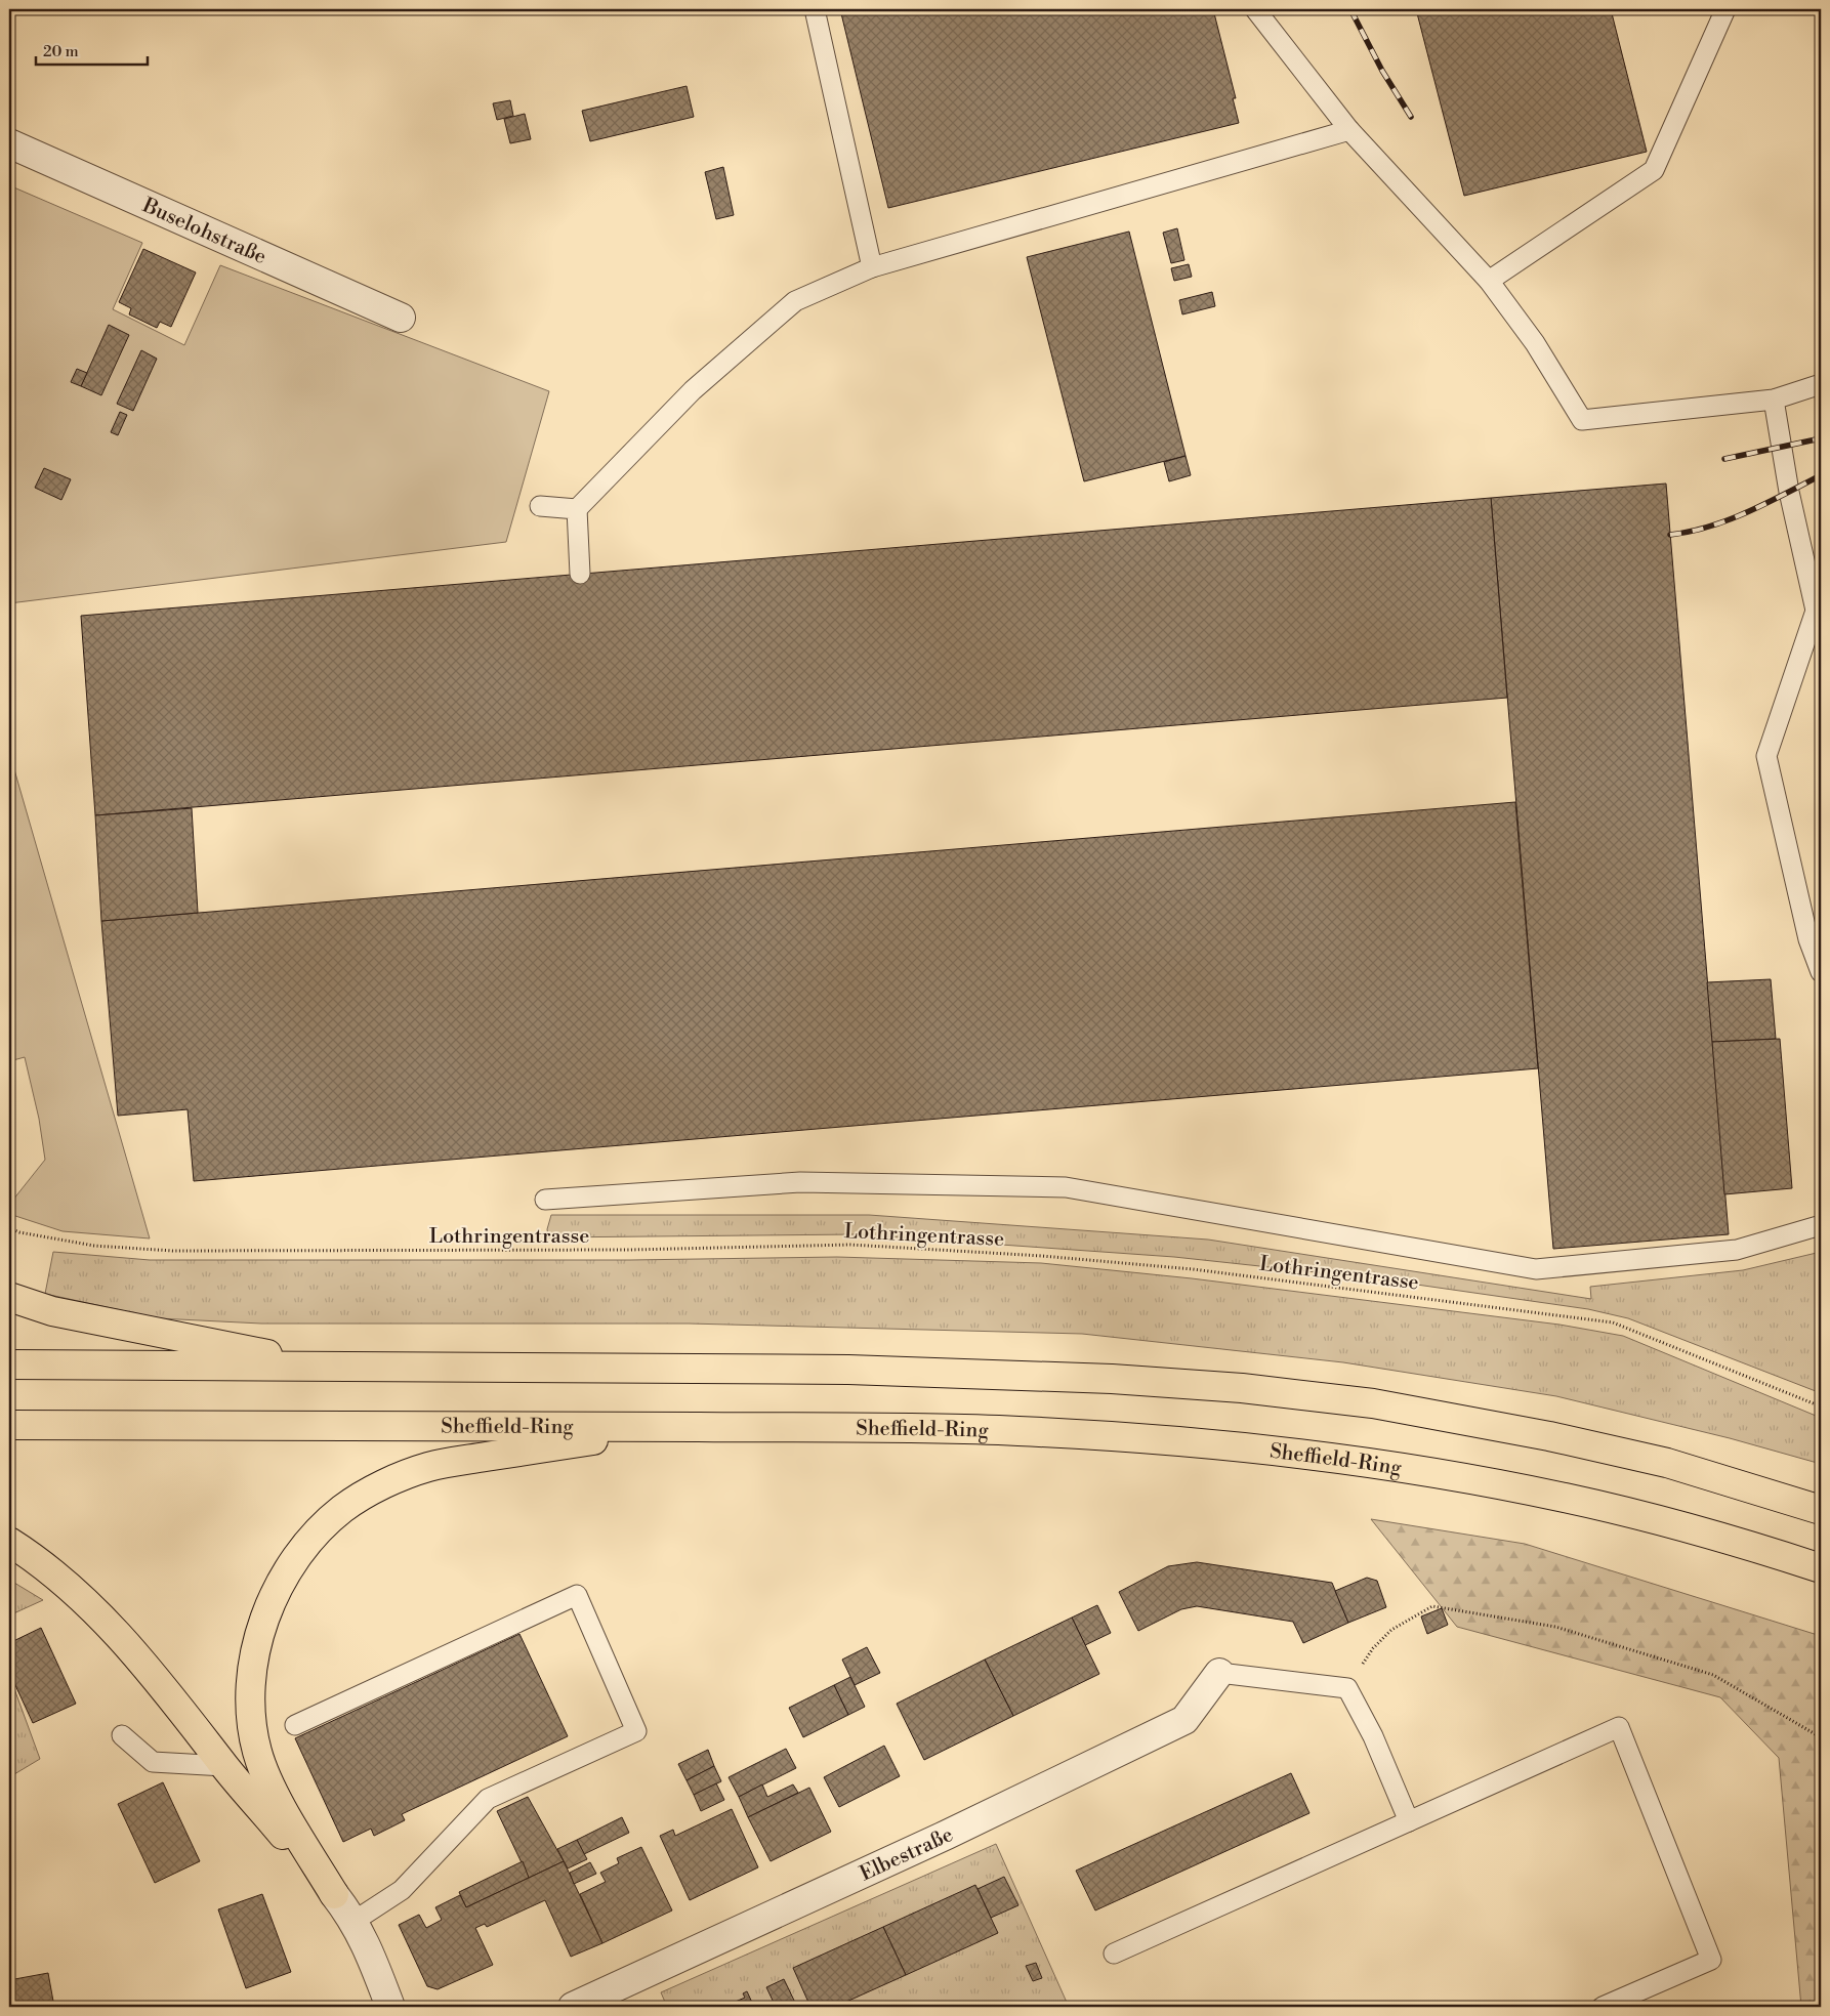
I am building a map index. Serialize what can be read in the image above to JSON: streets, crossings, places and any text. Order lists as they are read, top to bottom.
{
  "streets": {
    "highway": ["Sheffield-Ring"],
    "street": ["Buselohstraße", "Elbestraße"],
    "path": ["Lothringentrasse"]
  },
  "scale_bar": "20 m"
}
